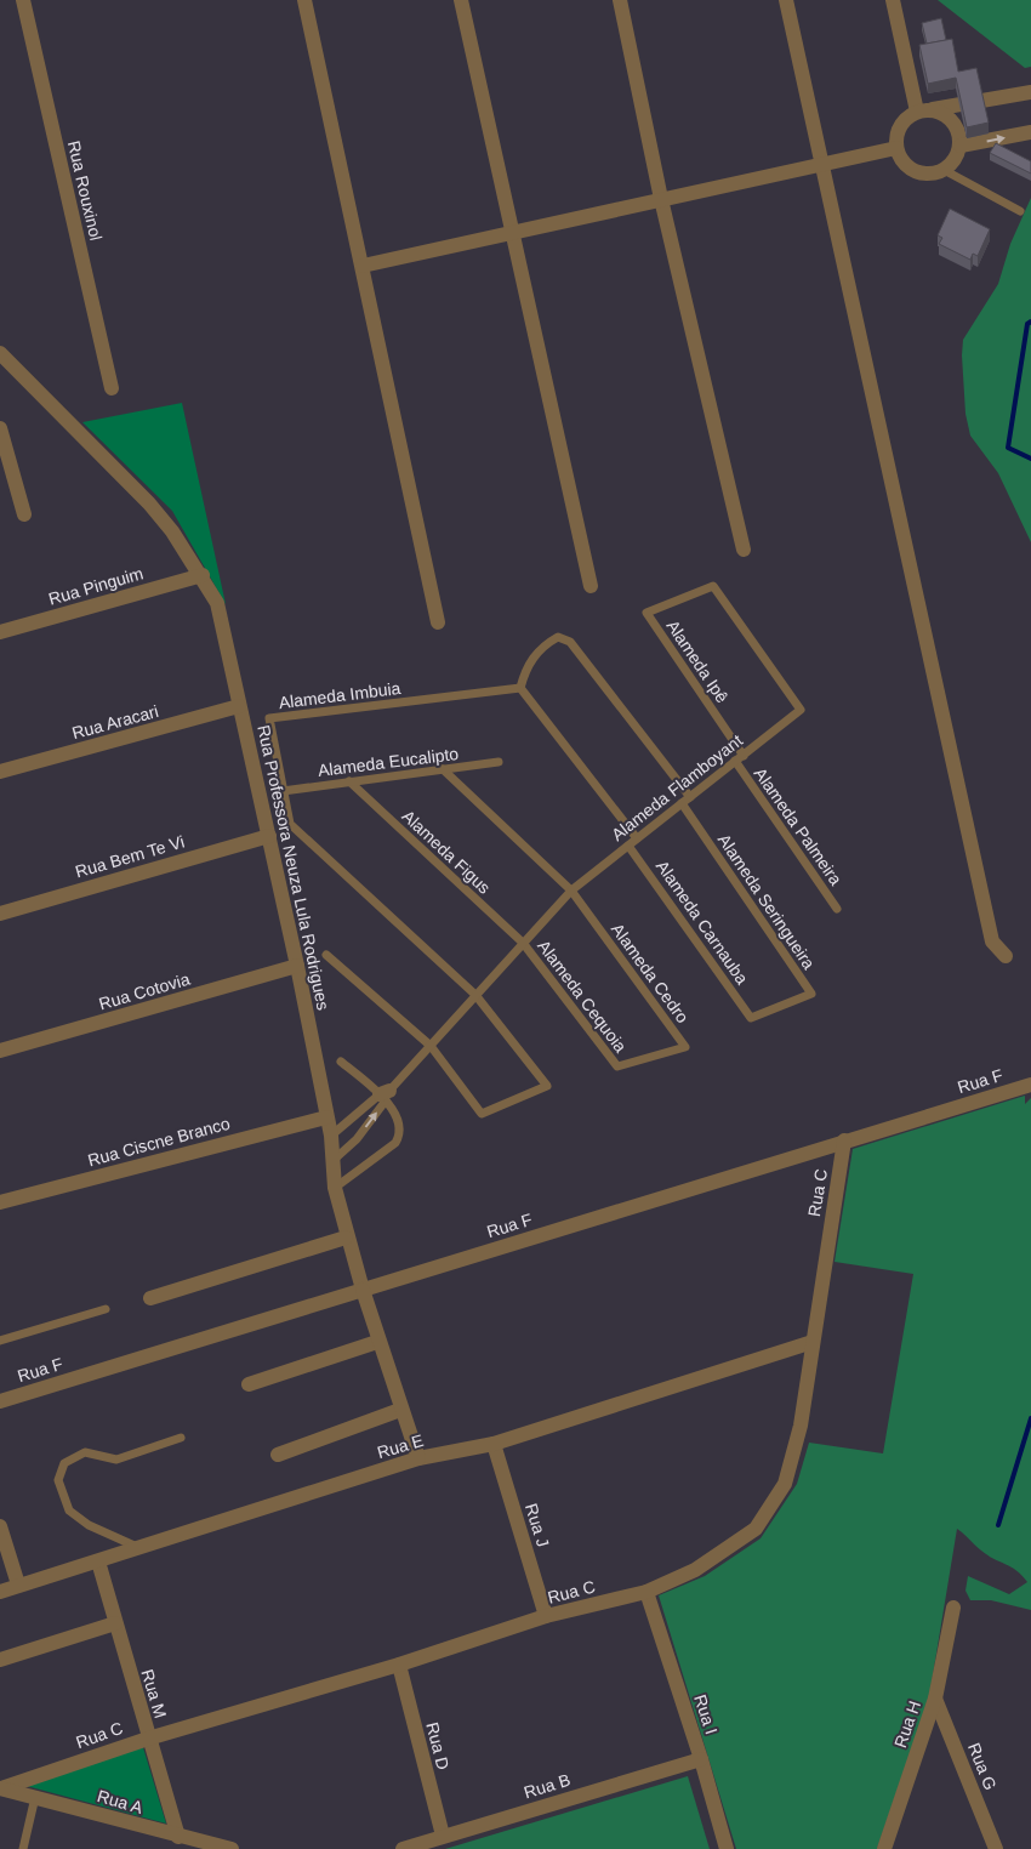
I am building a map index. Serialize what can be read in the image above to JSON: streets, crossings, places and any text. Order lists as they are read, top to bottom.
{
  "streets": {
    "street": [
      "Rua Rouxinol",
      "Rua Pinguim",
      "Rua Aracari",
      "Rua Bem Te Vi",
      "Rua Professora Neuza Lula Rodrigues",
      "Rua Cotovia",
      "Rua F",
      "Rua Ciscne Branco",
      "Rua C",
      "Rua E",
      "Rua J",
      "Rua M",
      "Rua I",
      "Rua H",
      "Rua D",
      "Rua G",
      "Rua B",
      "Rua A"
    ],
    "lane": [
      "Alameda Ipê",
      "Alameda Imbuia",
      "Alameda Eucalipto",
      "Alameda Flamboyant",
      "Alameda Palmeira",
      "Alameda Figus",
      "Alameda Seringueira",
      "Alameda Carnauba",
      "Alameda Cedro",
      "Alameda Cequoia"
    ]
  },
  "crossings": [
    ["Rua Pinguim", "Rua Professora Neuza Lula Rodrigues"],
    ["Alameda Ipê", "Alameda Flamboyant"],
    ["Alameda Ipê", "Alameda Palmeira"],
    ["Alameda Imbuia", "Alameda Eucalipto"],
    ["Alameda Imbuia", "Alameda Flamboyant"],
    ["Rua Aracari", "Rua Professora Neuza Lula Rodrigues"],
    ["Alameda Eucalipto", "Alameda Figus"],
    ["Alameda Flamboyant", "Alameda Palmeira"],
    ["Alameda Flamboyant", "Alameda Figus"],
    ["Alameda Flamboyant", "Alameda Seringueira"],
    ["Alameda Flamboyant", "Alameda Carnauba"],
    ["Alameda Flamboyant", "Alameda Cedro"],
    ["Alameda Flamboyant", "Alameda Cequoia"],
    ["Alameda Figus", "Alameda Cequoia"],
    ["Rua Bem Te Vi", "Rua Professora Neuza Lula Rodrigues"],
    ["Rua Professora Neuza Lula Rodrigues", "Rua Cotovia"],
    ["Rua Professora Neuza Lula Rodrigues", "Rua F"],
    ["Rua Professora Neuza Lula Rodrigues", "Rua Ciscne Branco"],
    ["Rua Professora Neuza Lula Rodrigues", "Rua E"],
    ["Alameda Seringueira", "Alameda Carnauba"],
    ["Alameda Cedro", "Alameda Cequoia"],
    ["Rua F", "Rua C"],
    ["Rua C", "Rua E"],
    ["Rua C", "Rua J"],
    ["Rua C", "Rua M"],
    ["Rua C", "Rua I"],
    ["Rua C", "Rua D"],
    ["Rua C", "Rua A"],
    ["Rua E", "Rua J"],
    ["Rua E", "Rua M"],
    ["Rua M", "Rua A"],
    ["Rua I", "Rua B"],
    ["Rua H", "Rua G"],
    ["Rua D", "Rua B"]
  ]
}
